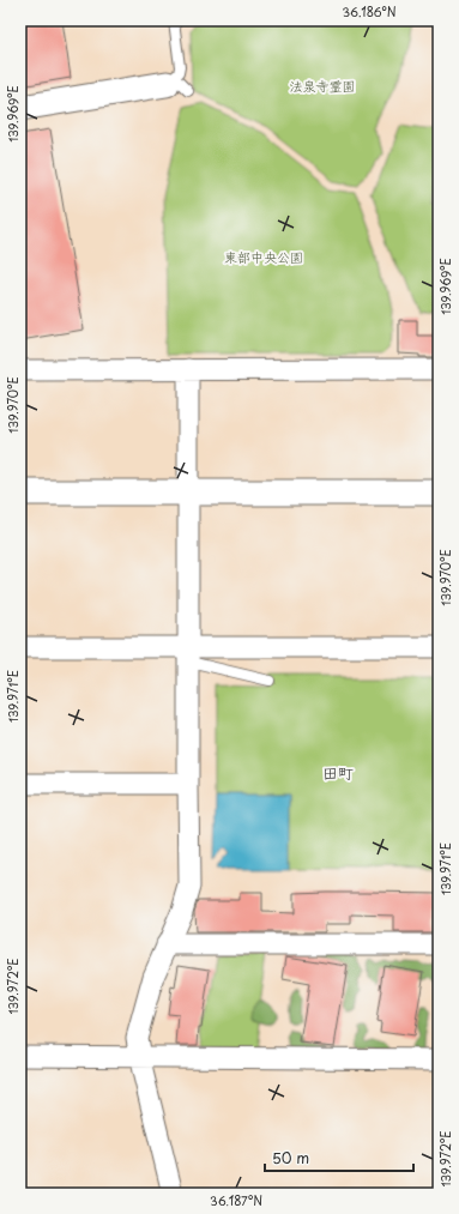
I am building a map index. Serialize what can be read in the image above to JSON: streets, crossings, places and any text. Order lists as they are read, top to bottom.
{
  "districts": ["田町"],
  "parks": ["法泉寺霊園", "東部中央公園"],
  "scale_bar": "50 m",
  "coordinates": [
    "36.186°N",
    "139.969°E",
    "139.970°E",
    "139.971°E",
    "139.972°E",
    "36.187°N"
  ]
}
